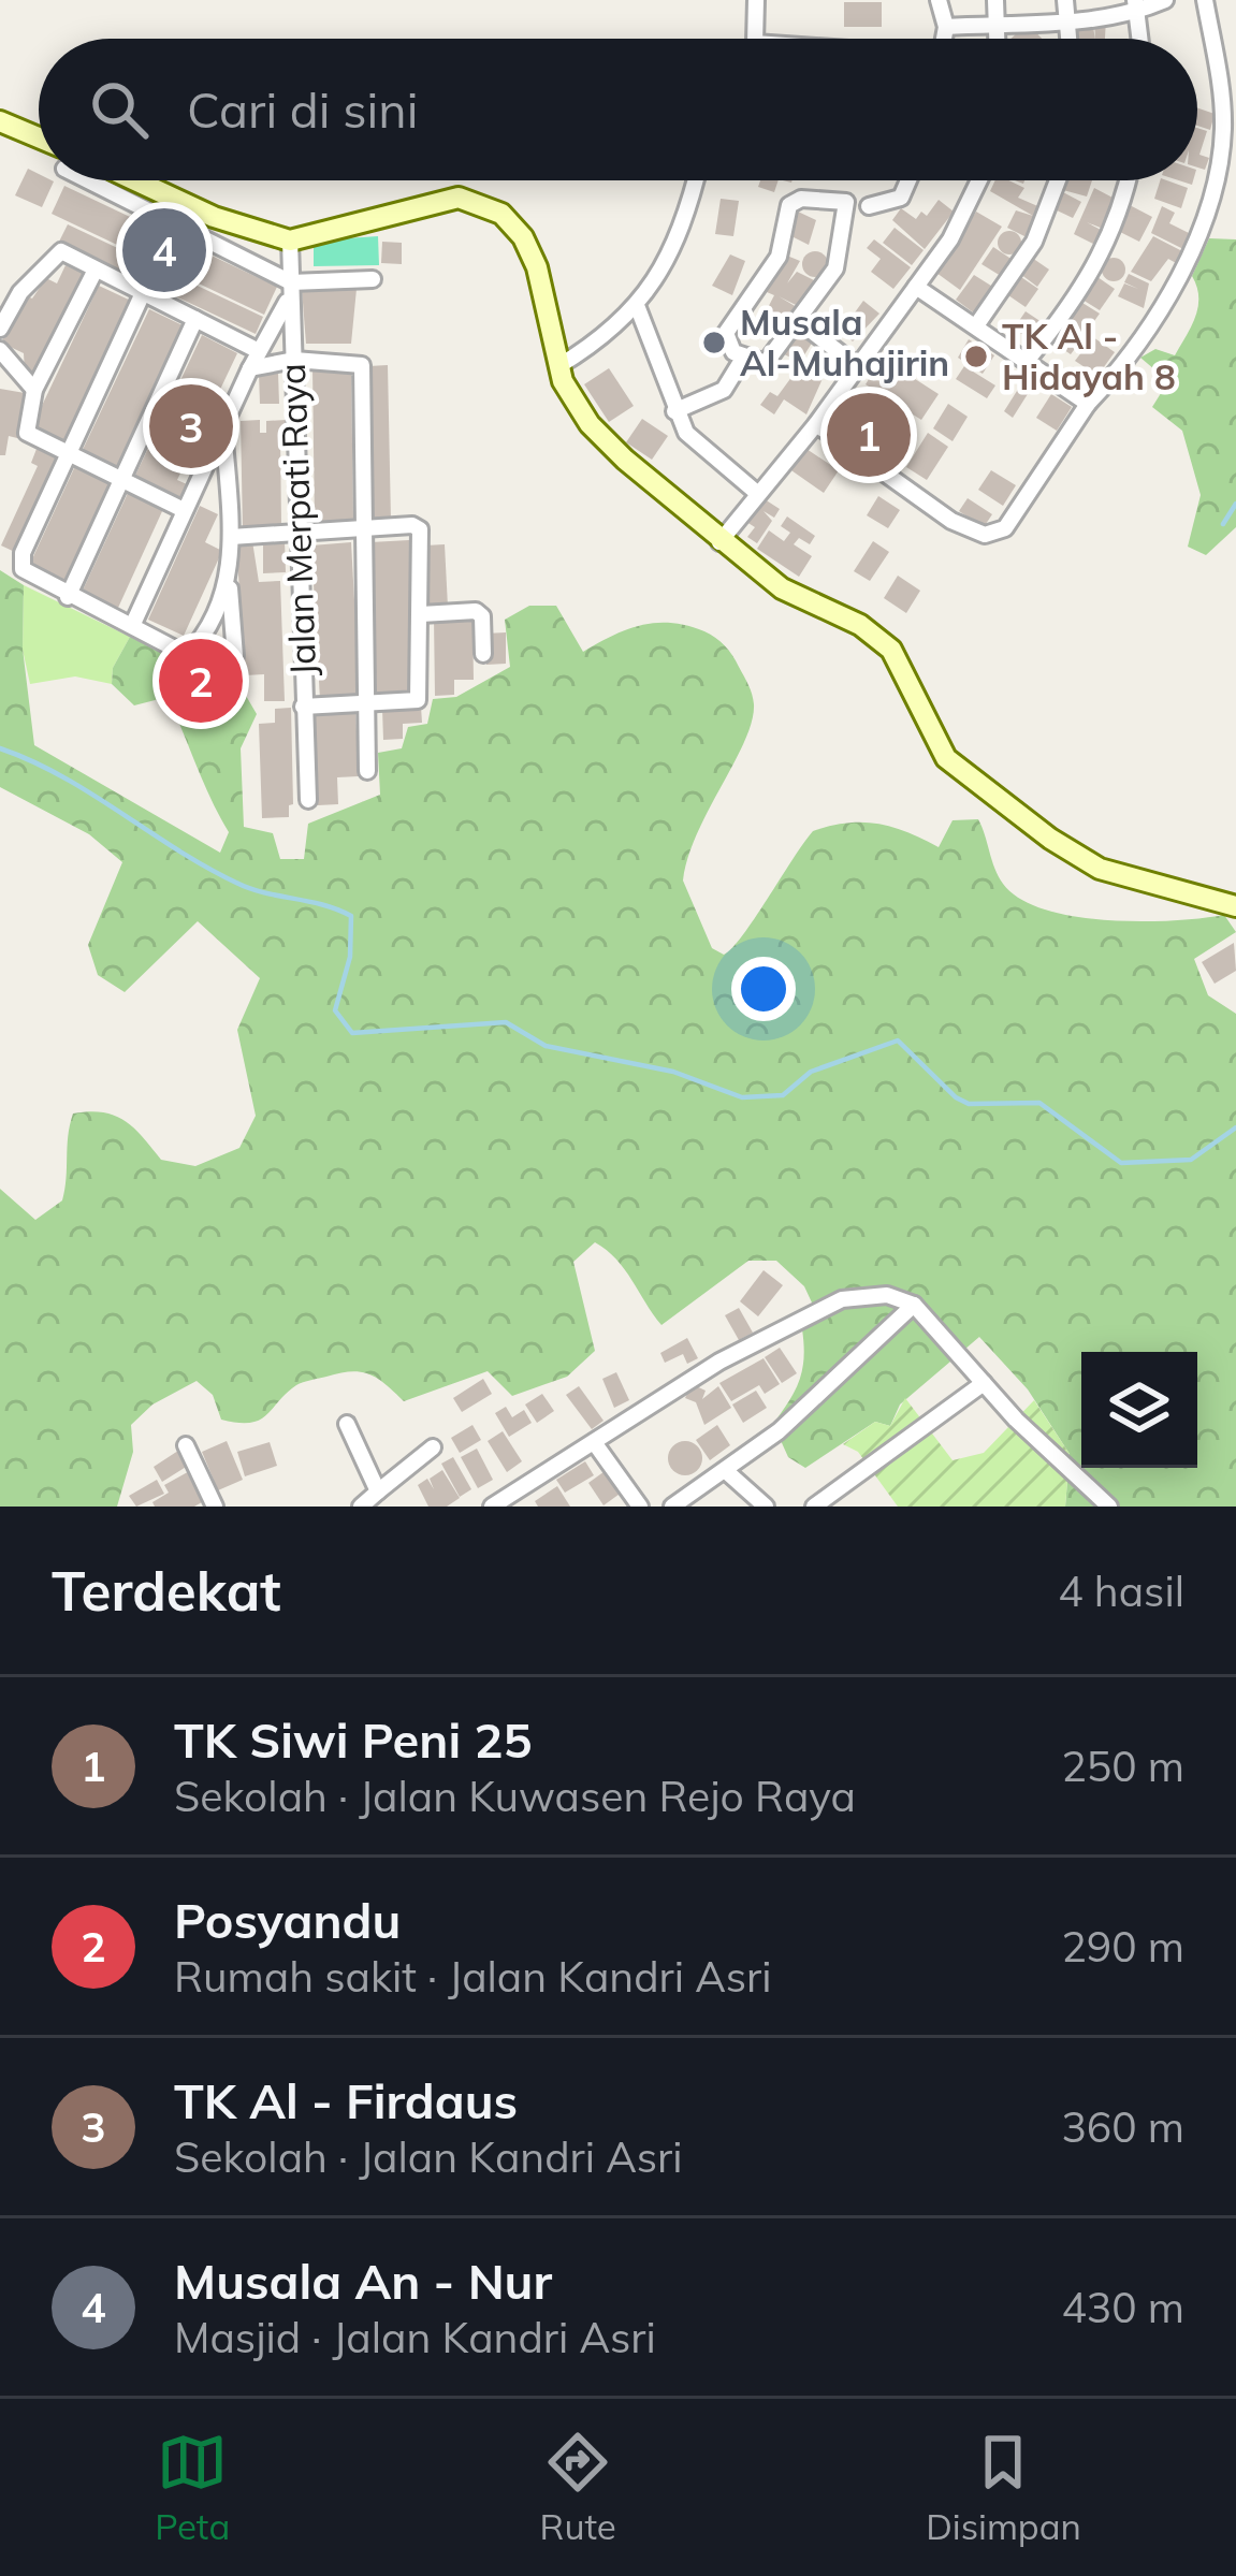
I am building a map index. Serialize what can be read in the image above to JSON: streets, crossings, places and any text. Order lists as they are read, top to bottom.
{
  "streets": {
    "street": ["Jalan Merpati Raya"]
  },
  "places": ["Musala Al-Muhajirin", "TK Al - Hidayah 8"],
  "page": {
    "search": "Cari di sini",
    "pins": [
      "4",
      "3",
      "1",
      "2"
    ],
    "heading": ["Terdekat", "4 hasil"],
    "list": [
      {
        "mark": "1",
        "name": "TK Siwi Peni 25",
        "note": "Sekolah · Jalan Kuwasen Rejo Raya",
        "value": "250 m"
      },
      {
        "mark": "2",
        "name": "Posyandu",
        "note": "Rumah sakit · Jalan Kandri Asri",
        "value": "290 m"
      },
      {
        "mark": "3",
        "name": "TK Al - Firdaus",
        "note": "Sekolah · Jalan Kandri Asri",
        "value": "360 m"
      },
      {
        "mark": "4",
        "name": "Musala An - Nur",
        "note": "Masjid · Jalan Kandri Asri",
        "value": "430 m"
      }
    ],
    "nav": ["Peta", "Rute", "Disimpan"]
  }
}
